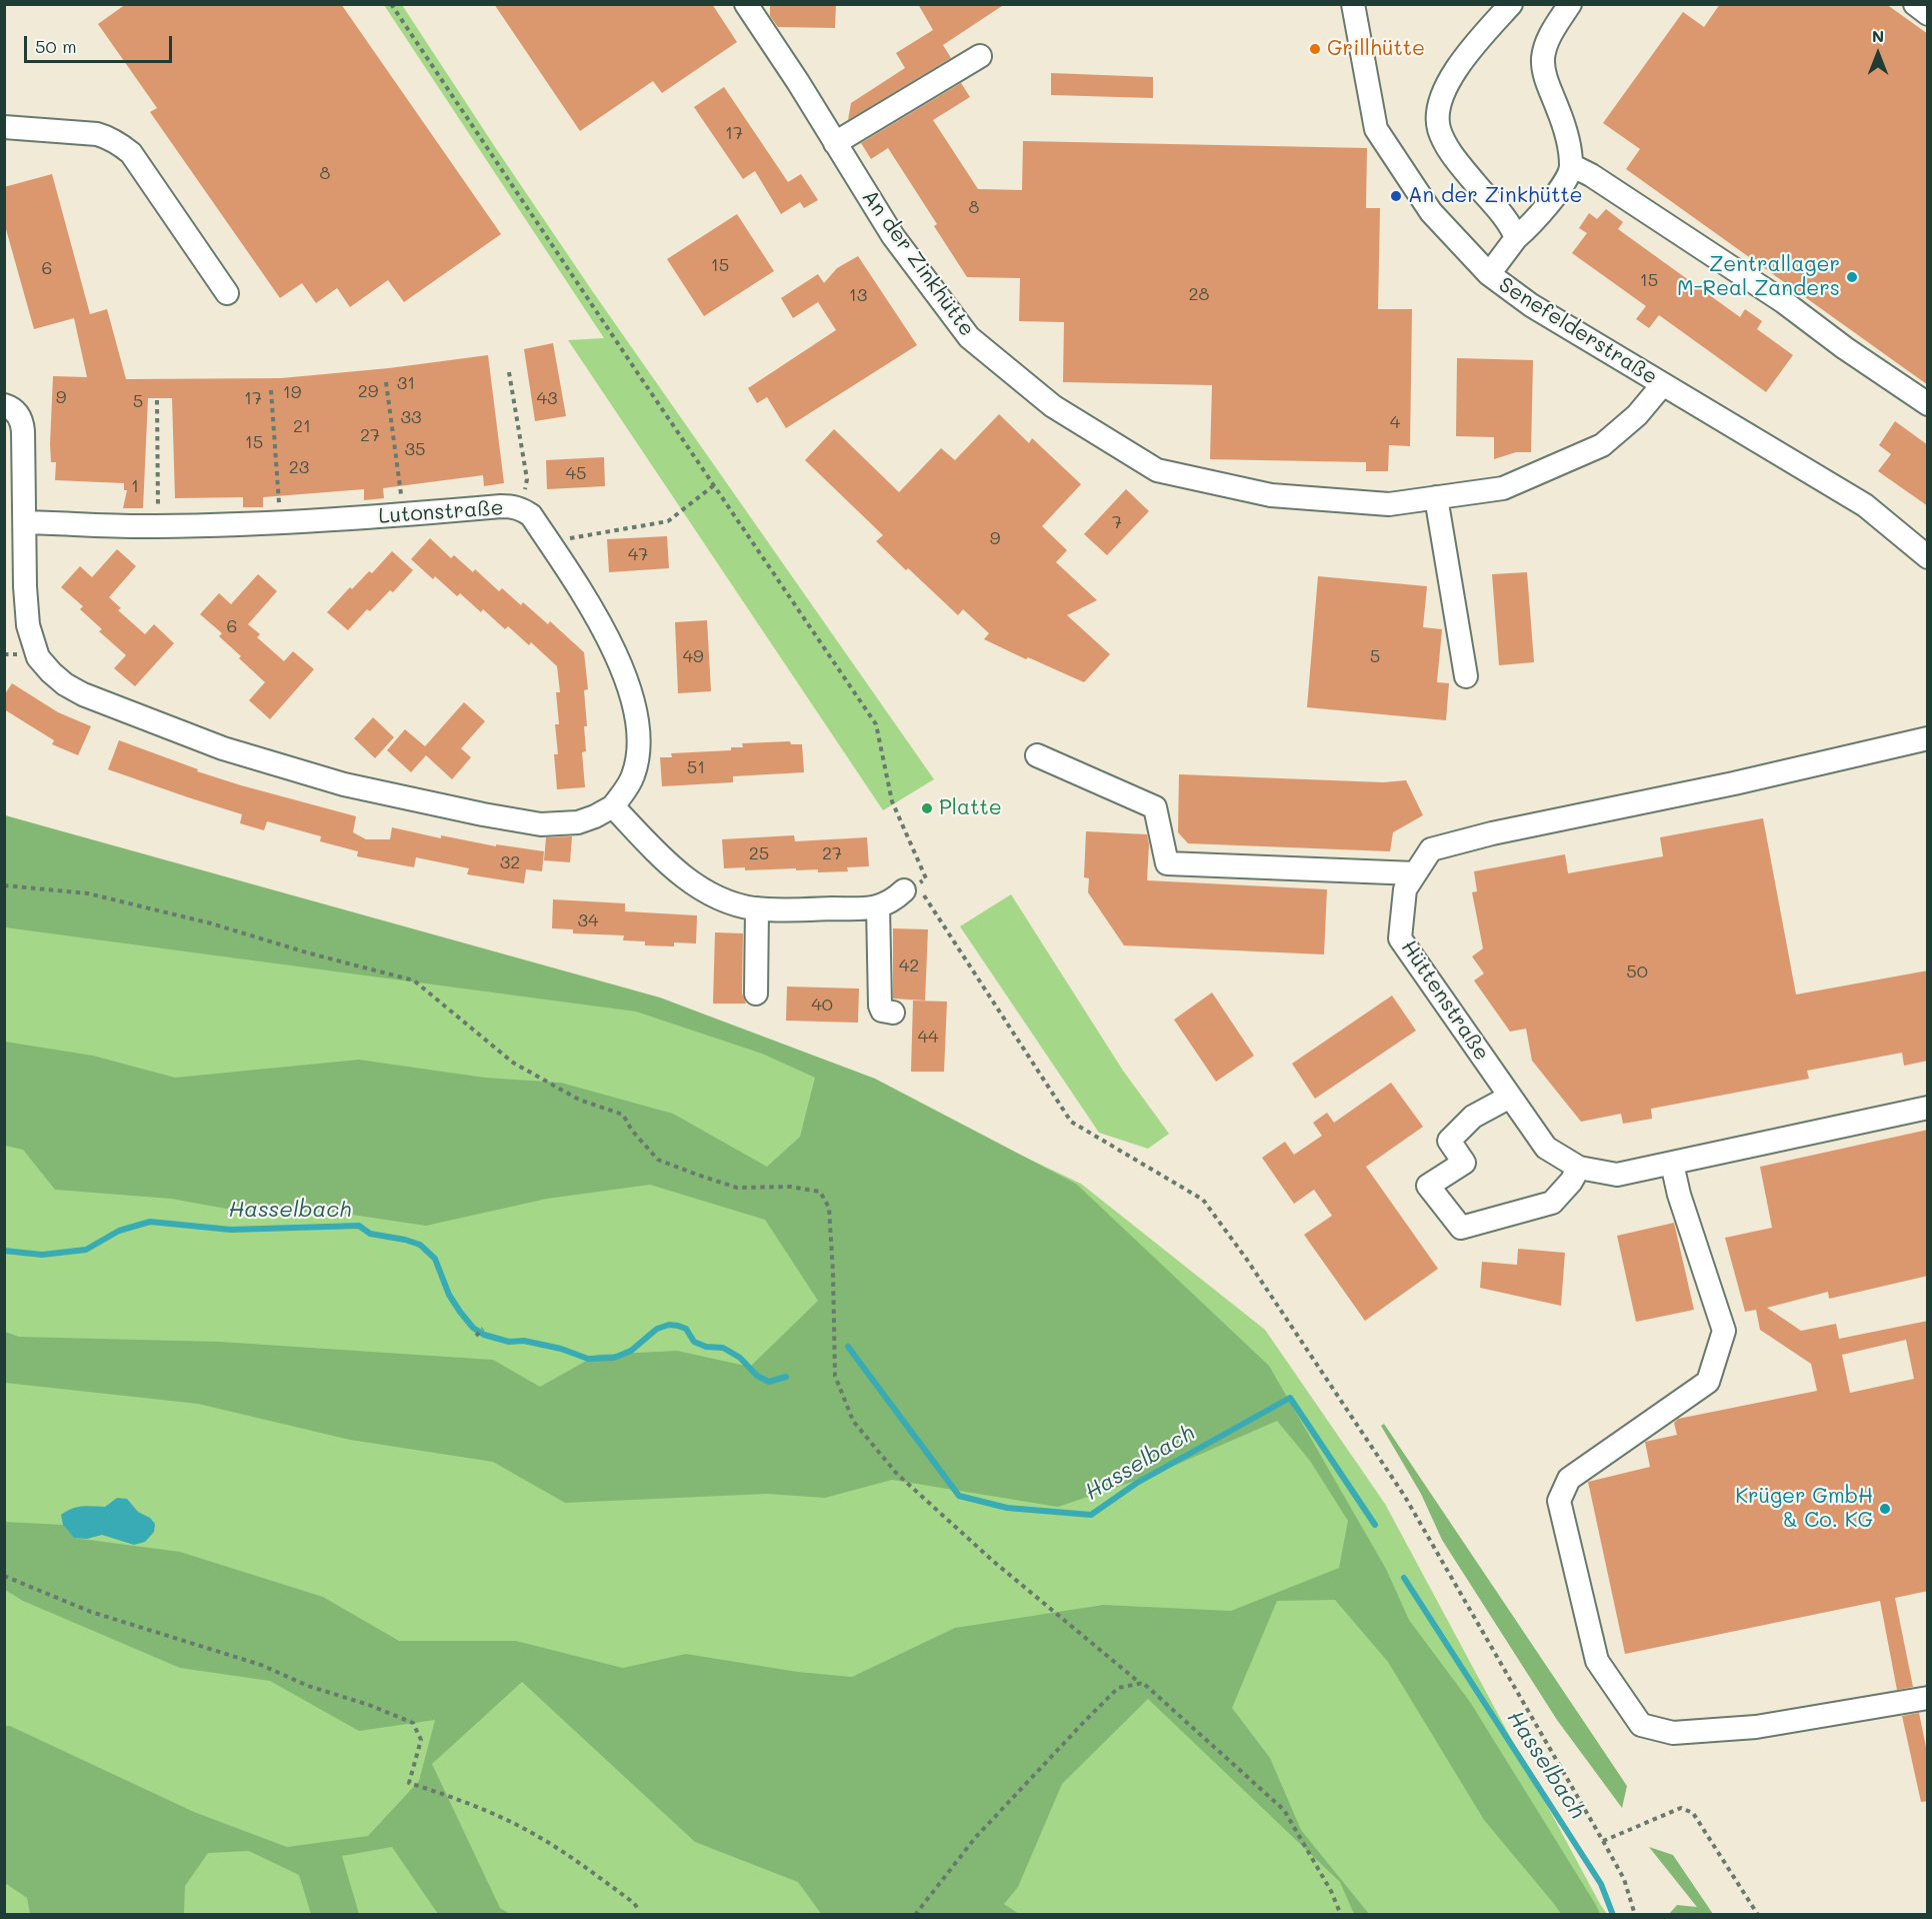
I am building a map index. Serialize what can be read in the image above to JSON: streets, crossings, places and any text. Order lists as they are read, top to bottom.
{
  "streets": {
    "street": [
      "An der Zinkhütte",
      "Senefelderstraße",
      "Lutonstraße",
      "Hüttenstraße"
    ]
  },
  "crossings": [
    ["An der Zinkhütte", "Senefelderstraße"]
  ],
  "water": ["Hasselbach"],
  "places": [
    "Grillhütte",
    "An der Zinkhütte",
    "Zentrallager M-Real Zanders",
    "Platte",
    "Krüger GmbH & Co. KG"
  ],
  "house_numbers": [
    "17",
    "8",
    "8",
    "15",
    "6",
    "15",
    "28",
    "13",
    "31",
    "29",
    "19",
    "9",
    "17",
    "43",
    "5",
    "33",
    "4",
    "21",
    "27",
    "15",
    "35",
    "23",
    "45",
    "1",
    "7",
    "9",
    "47",
    "6",
    "49",
    "5",
    "51",
    "25",
    "27",
    "32",
    "34",
    "42",
    "50",
    "40",
    "44"
  ],
  "scale_bar": "50 m",
  "north": "top"
}
